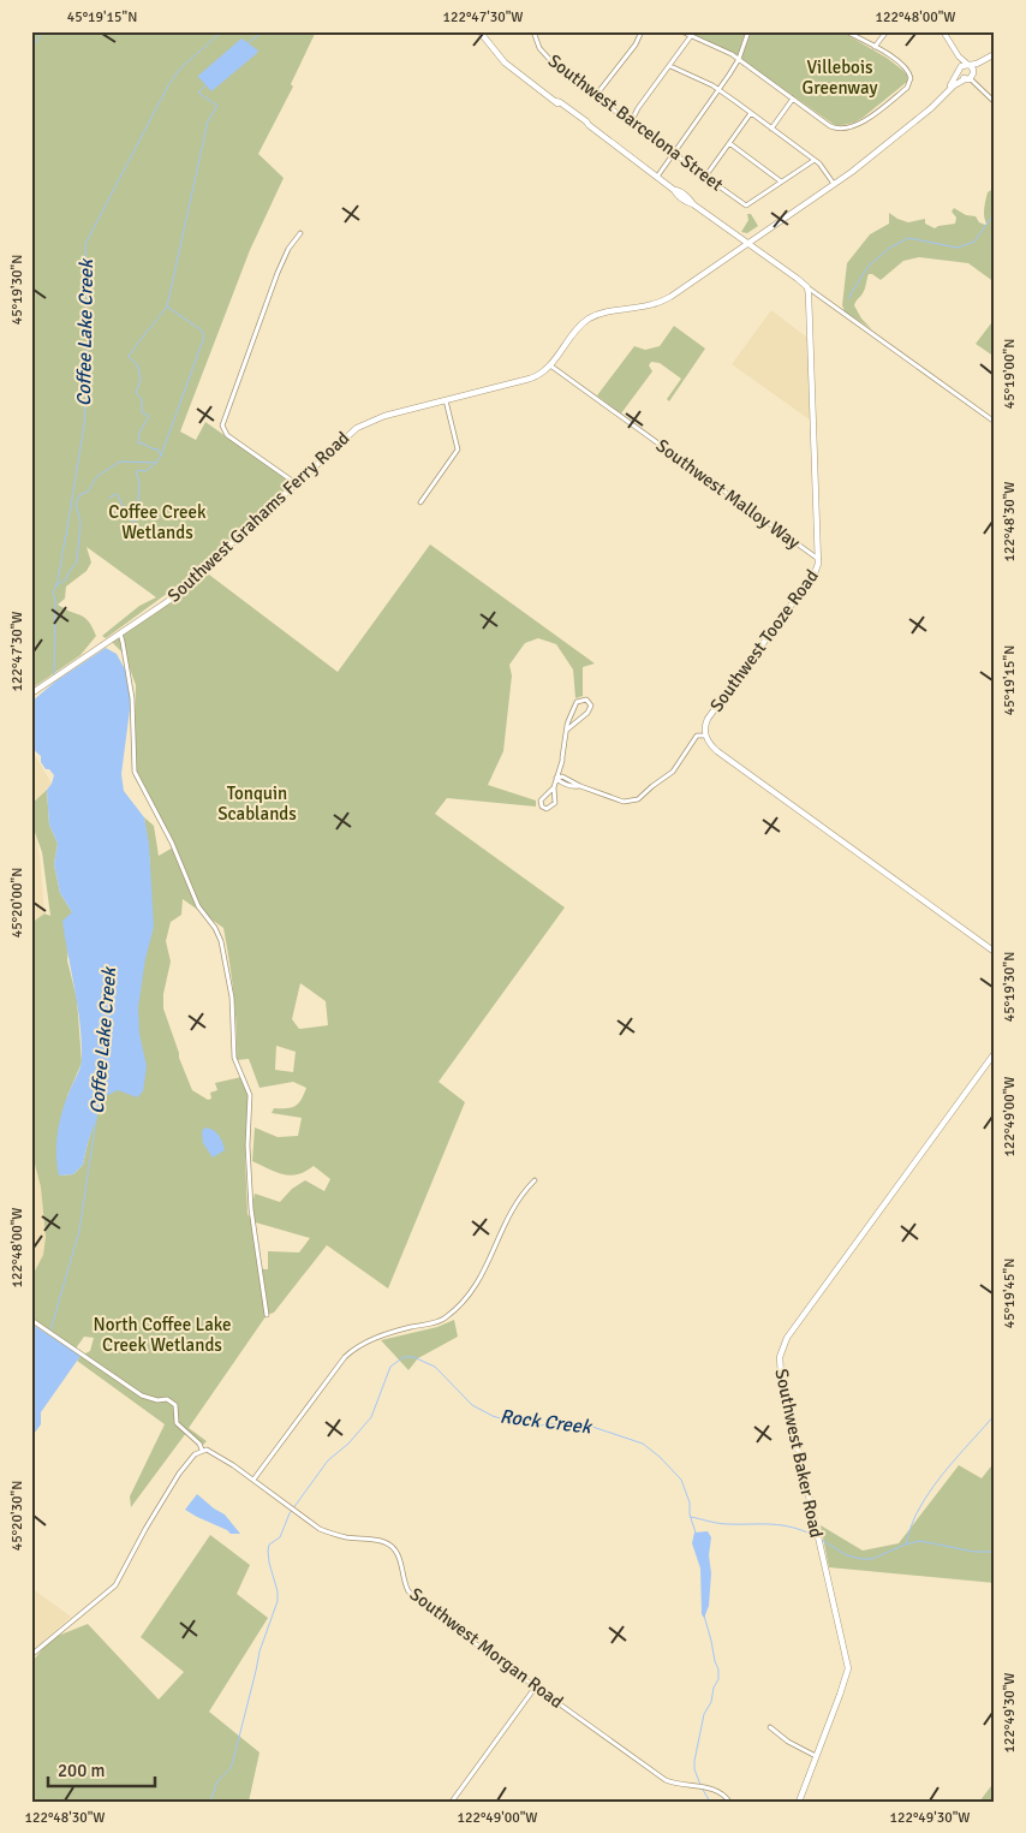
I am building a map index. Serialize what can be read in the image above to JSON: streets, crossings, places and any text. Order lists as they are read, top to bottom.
{
  "streets": {
    "main road": ["Southwest Grahams Ferry Road", "Southwest Tooze Road", "Southwest Baker Road"],
    "street": ["Southwest Barcelona Street", "Southwest Malloy Way", "Southwest Morgan Road"]
  },
  "crossings": [
    ["Southwest Malloy Way", "Southwest Grahams Ferry Road"],
    ["Southwest Malloy Way", "Southwest Tooze Road"]
  ],
  "water": ["Coffee Lake Creek", "Rock Creek"],
  "parks": [
    "Villebois Greenway",
    "Coffee Creek Wetlands",
    "Tonquin Scablands",
    "North Coffee Lake Creek Wetlands"
  ],
  "scale_bar": "200 m",
  "coordinates": [
    "45°19'15\"N",
    "122°47'30\"W",
    "122°48'00\"W",
    "45°19'30\"N",
    "45°19'00\"N",
    "122°48'30\"W",
    "45°20'00\"N",
    "122°49'00\"W",
    "45°19'45\"N",
    "45°20'30\"N",
    "122°49'30\"W"
  ]
}
